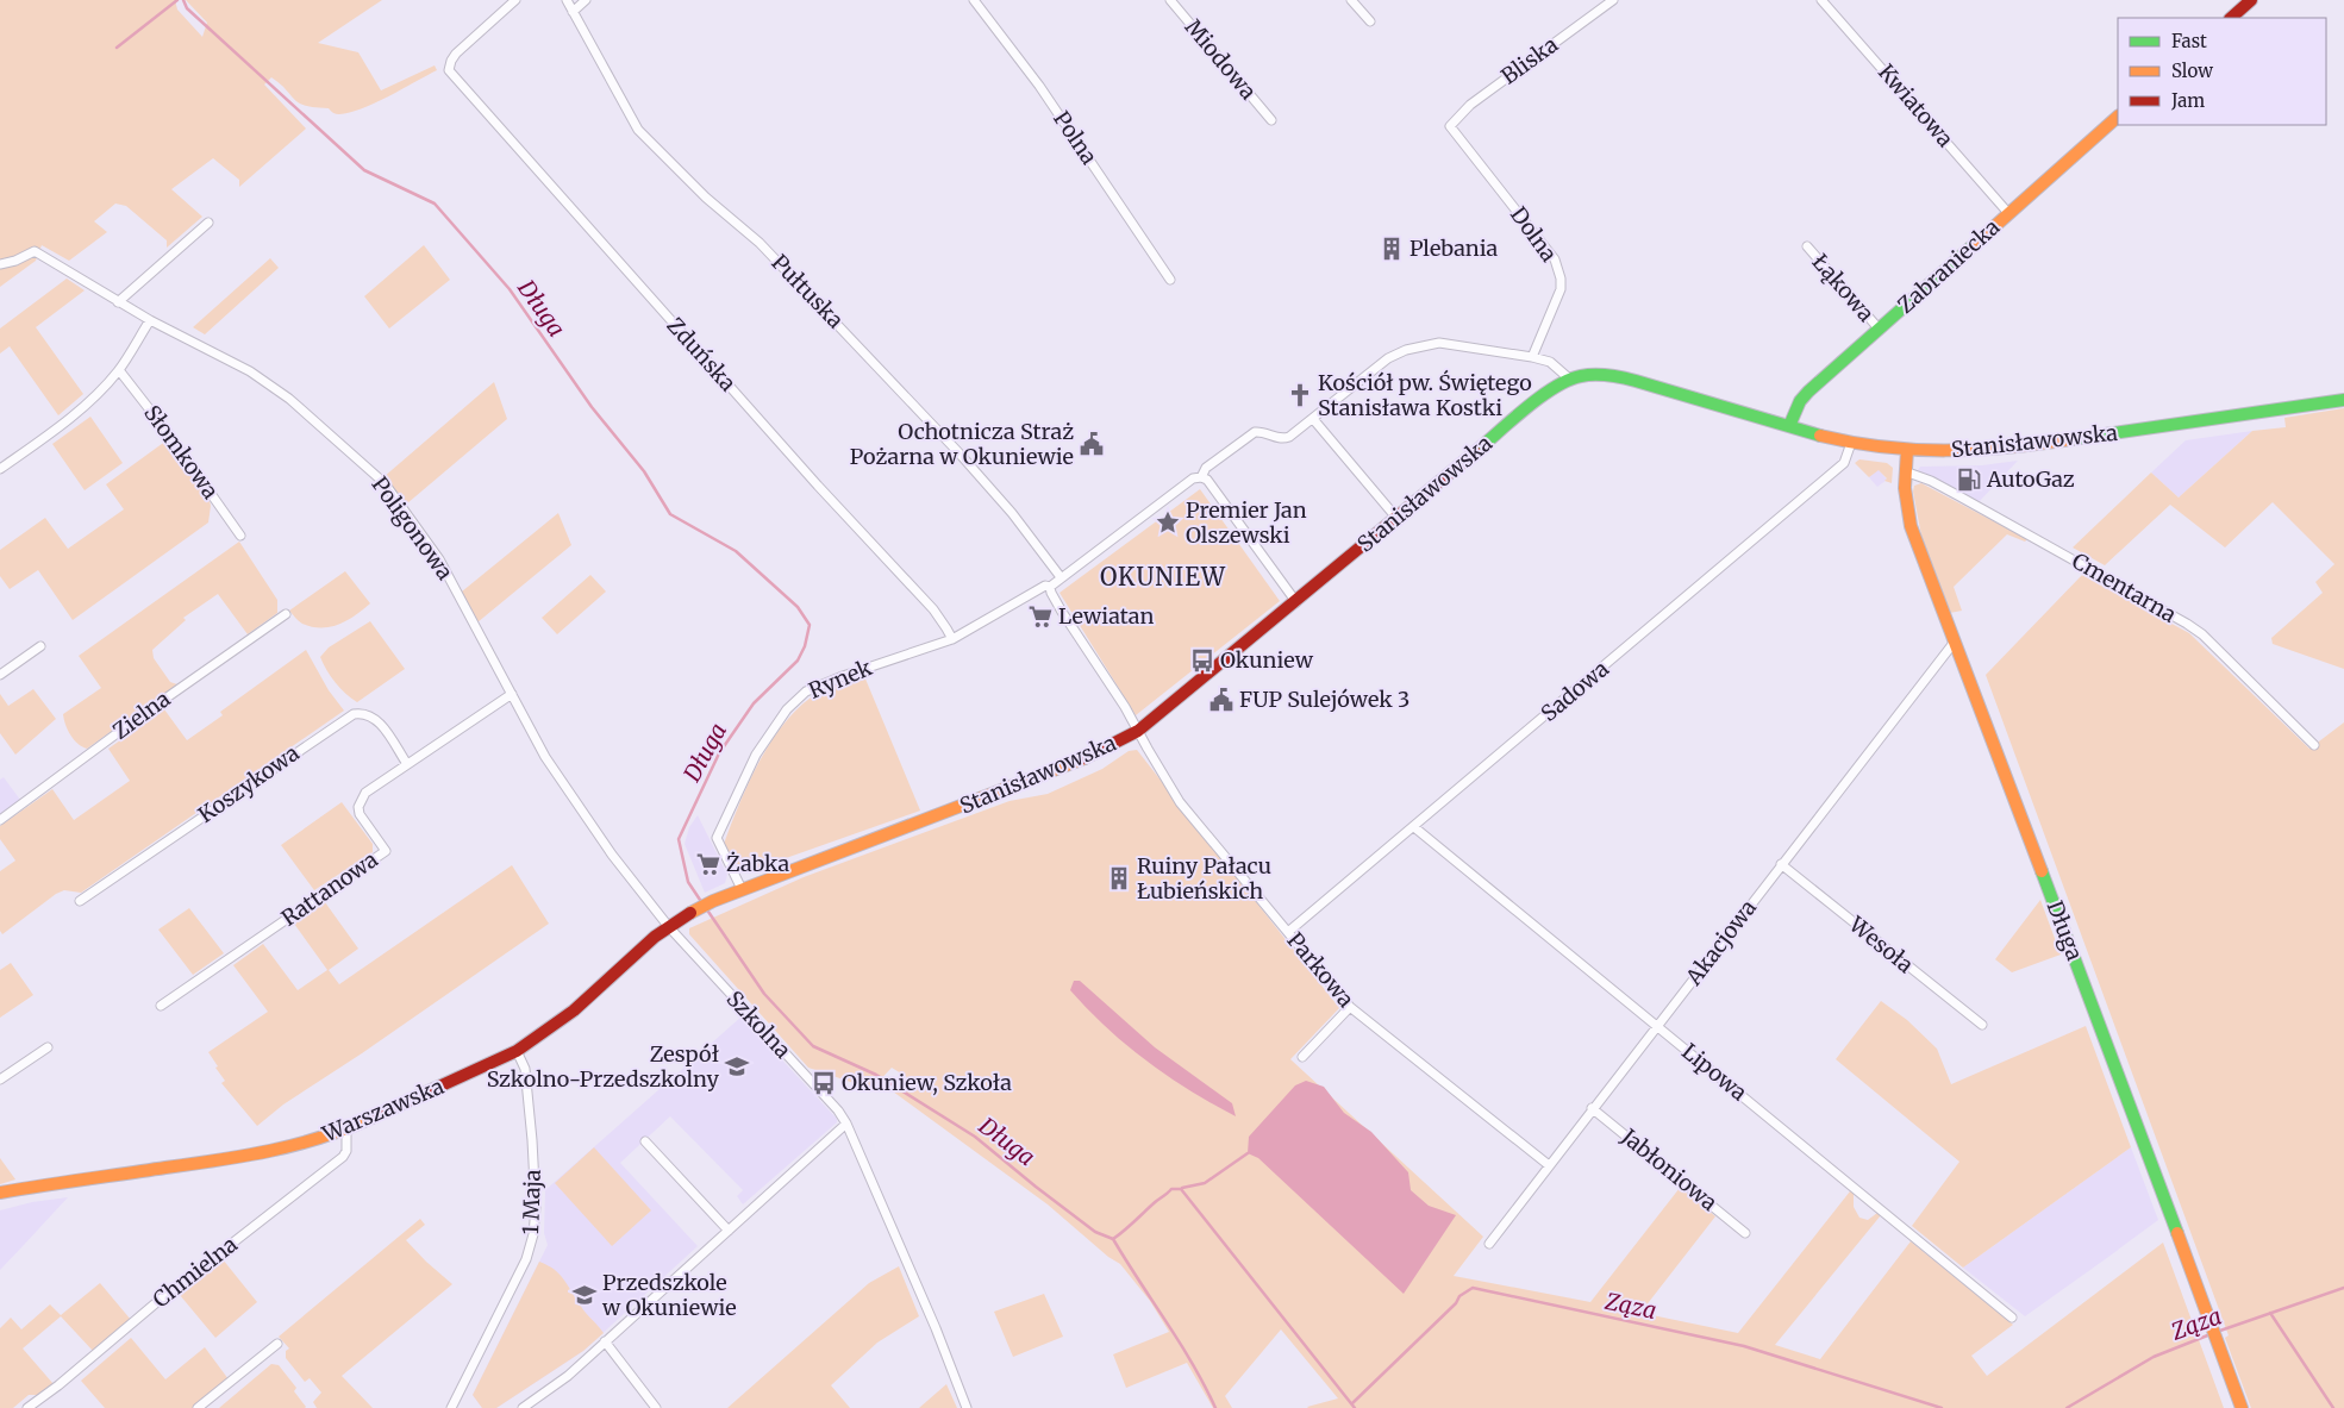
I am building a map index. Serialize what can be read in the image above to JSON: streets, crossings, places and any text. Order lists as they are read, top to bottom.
{
  "streets": {
    "main road": [
      "Zabraniecka",
      "Stanisławowska",
      "Długa",
      "Warszawska"
    ],
    "street": [
      "Miodowa",
      "Bliska",
      "Kwiatowa",
      "Polna",
      "Dolna",
      "Łąkowa",
      "Pułtuska",
      "Zduńska",
      "Słomkowa",
      "Poligonowa",
      "Cmentarna",
      "Rynek",
      "Sadowa",
      "Zielna",
      "Koszykowa",
      "Rattanowa",
      "Akacjowa",
      "Wesoła",
      "Parkowa",
      "Szkolna",
      "Lipowa",
      "Jabłoniowa",
      "1 Maja",
      "Chmielna"
    ]
  },
  "crossings": [
    ["Bliska", "Dolna"],
    ["Kwiatowa", "Zabraniecka"],
    ["Zabraniecka", "Łąkowa"],
    ["Zabraniecka", "Stanisławowska"],
    ["Pułtuska", "Rynek"],
    ["Zduńska", "Rynek"],
    ["Stanisławowska", "Rynek"],
    ["Stanisławowska", "Sadowa"],
    ["Stanisławowska", "Długa"],
    ["Stanisławowska", "Parkowa"],
    ["Stanisławowska", "Warszawska"],
    ["Poligonowa", "Rattanowa"],
    ["Poligonowa", "Szkolna"],
    ["Poligonowa", "Warszawska"],
    ["Cmentarna", "Długa"],
    ["Sadowa", "Parkowa"],
    ["Sadowa", "Lipowa"],
    ["Koszykowa", "Rattanowa"],
    ["Długa", "Akacjowa"],
    ["Akacjowa", "Wesoła"],
    ["Akacjowa", "Parkowa"],
    ["Akacjowa", "Lipowa"],
    ["Akacjowa", "Jabłoniowa"],
    ["Szkolna", "Warszawska"],
    ["Warszawska", "1 Maja"],
    ["Warszawska", "Chmielna"]
  ],
  "districts": ["OKUNIEW"],
  "water": ["Długa", "Ząza"],
  "places": {
    "building": ["Plebania", "Ruiny Pałacu Łubieńskich"],
    "church": ["Kościół pw. Świętego Stanisława Kostki"],
    "public building": ["Ochotnicza Straż Pożarna w Okuniewie", "FUP Sulejówek 3"],
    "fuel station": ["AutoGaz"],
    "place": ["Premier Jan Olszewski"],
    "supermarket": ["Lewiatan", "Żabka"],
    "bus stop": ["Okuniew", "Okuniew, Szkoła"],
    "school or university": ["Zespół Szkolno-Przedszkolny", "Przedszkole w Okuniewie"]
  },
  "legend": ["Fast", "Slow", "Jam"]
}
